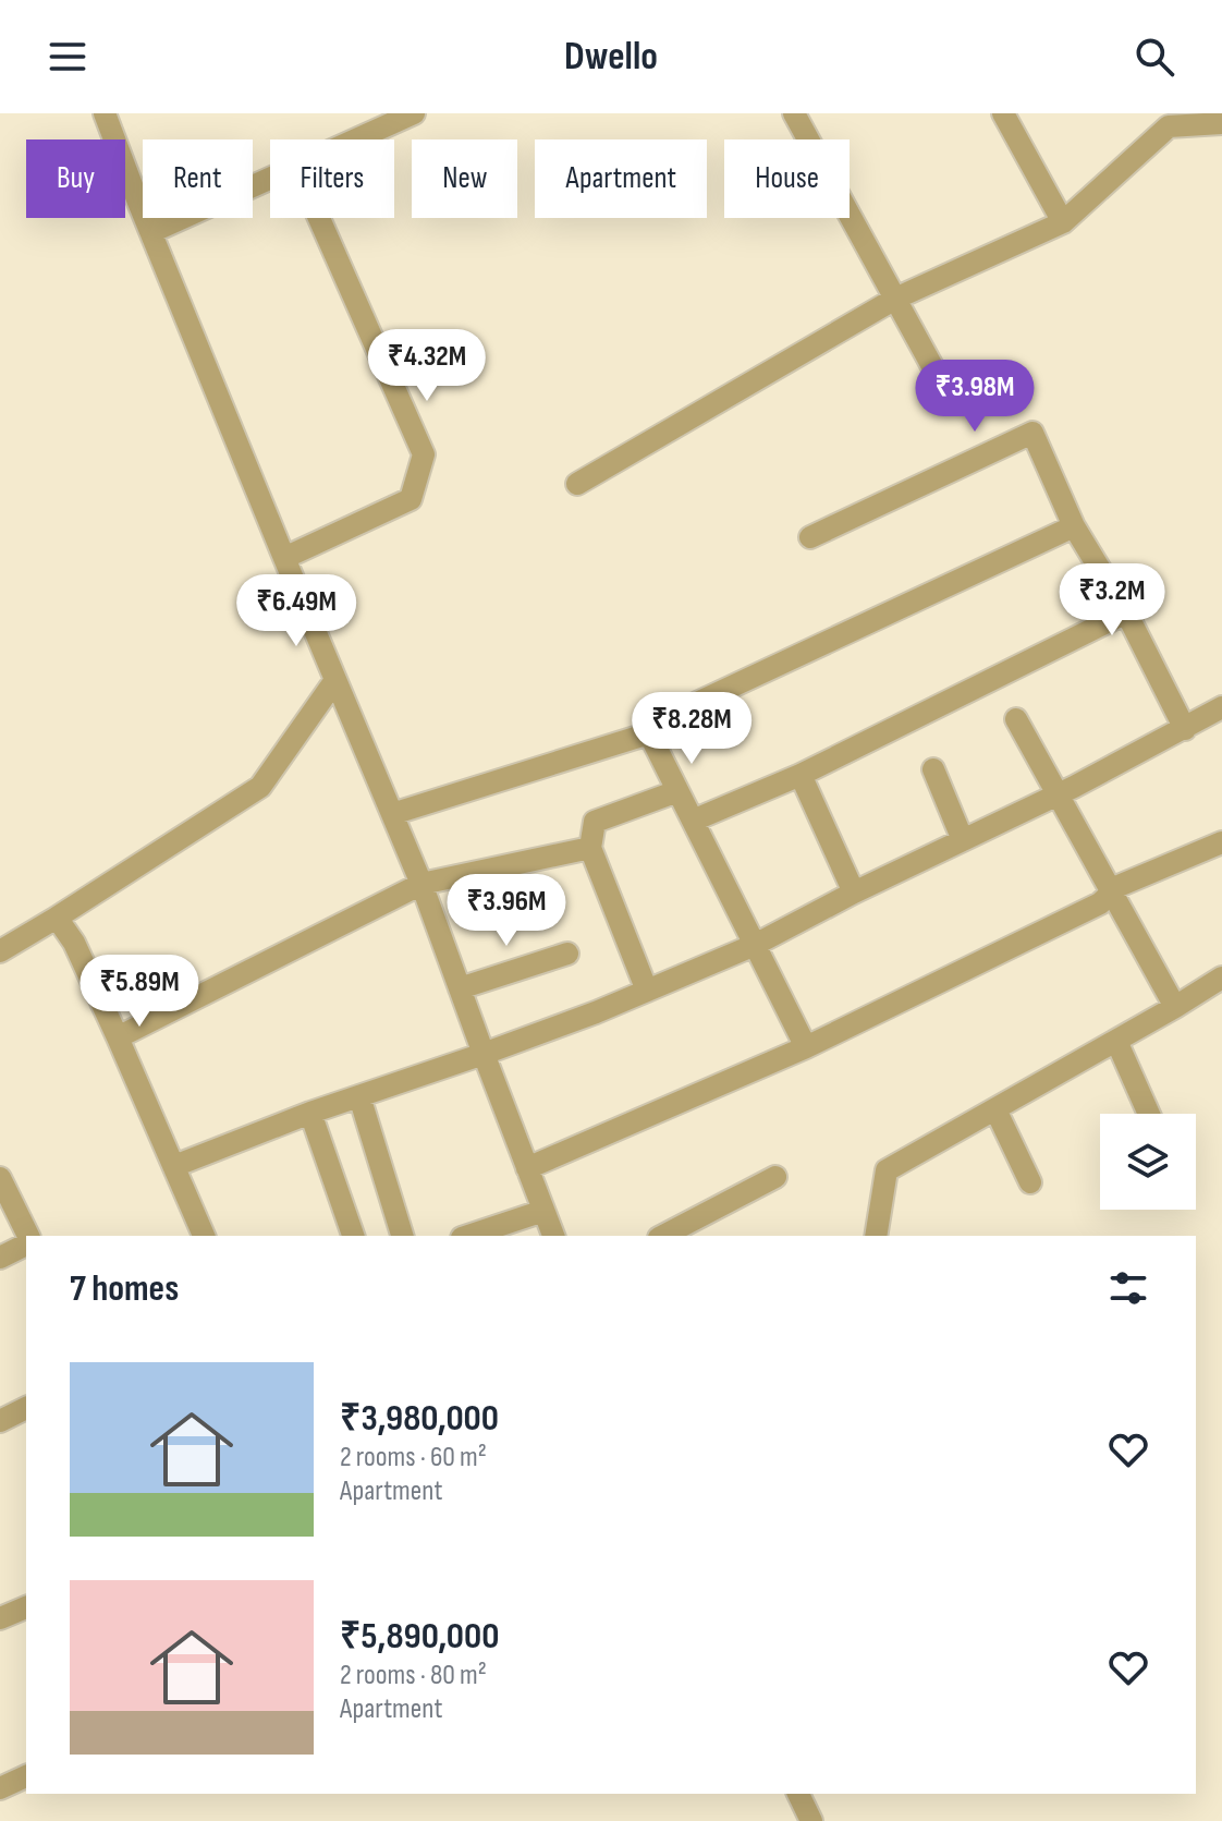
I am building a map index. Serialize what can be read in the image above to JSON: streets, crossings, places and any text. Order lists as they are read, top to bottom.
{
  "page": {
    "header": "Dwello",
    "chip": [
      "Buy",
      "Rent",
      "Filters",
      "New",
      "Apartment",
      "House"
    ],
    "price": [
      "₹4.32M",
      "₹3.98M",
      "₹3.2M",
      "₹6.49M",
      "₹8.28M",
      "₹3.96M",
      "₹5.89M"
    ],
    "heading": "7 homes",
    "list": [
      {
        "name": "₹3,980,000",
        "note": "2 rooms · 60 m² · Apartment"
      },
      {
        "name": "₹5,890,000",
        "note": "2 rooms · 80 m² · Apartment"
      }
    ]
  }
}
